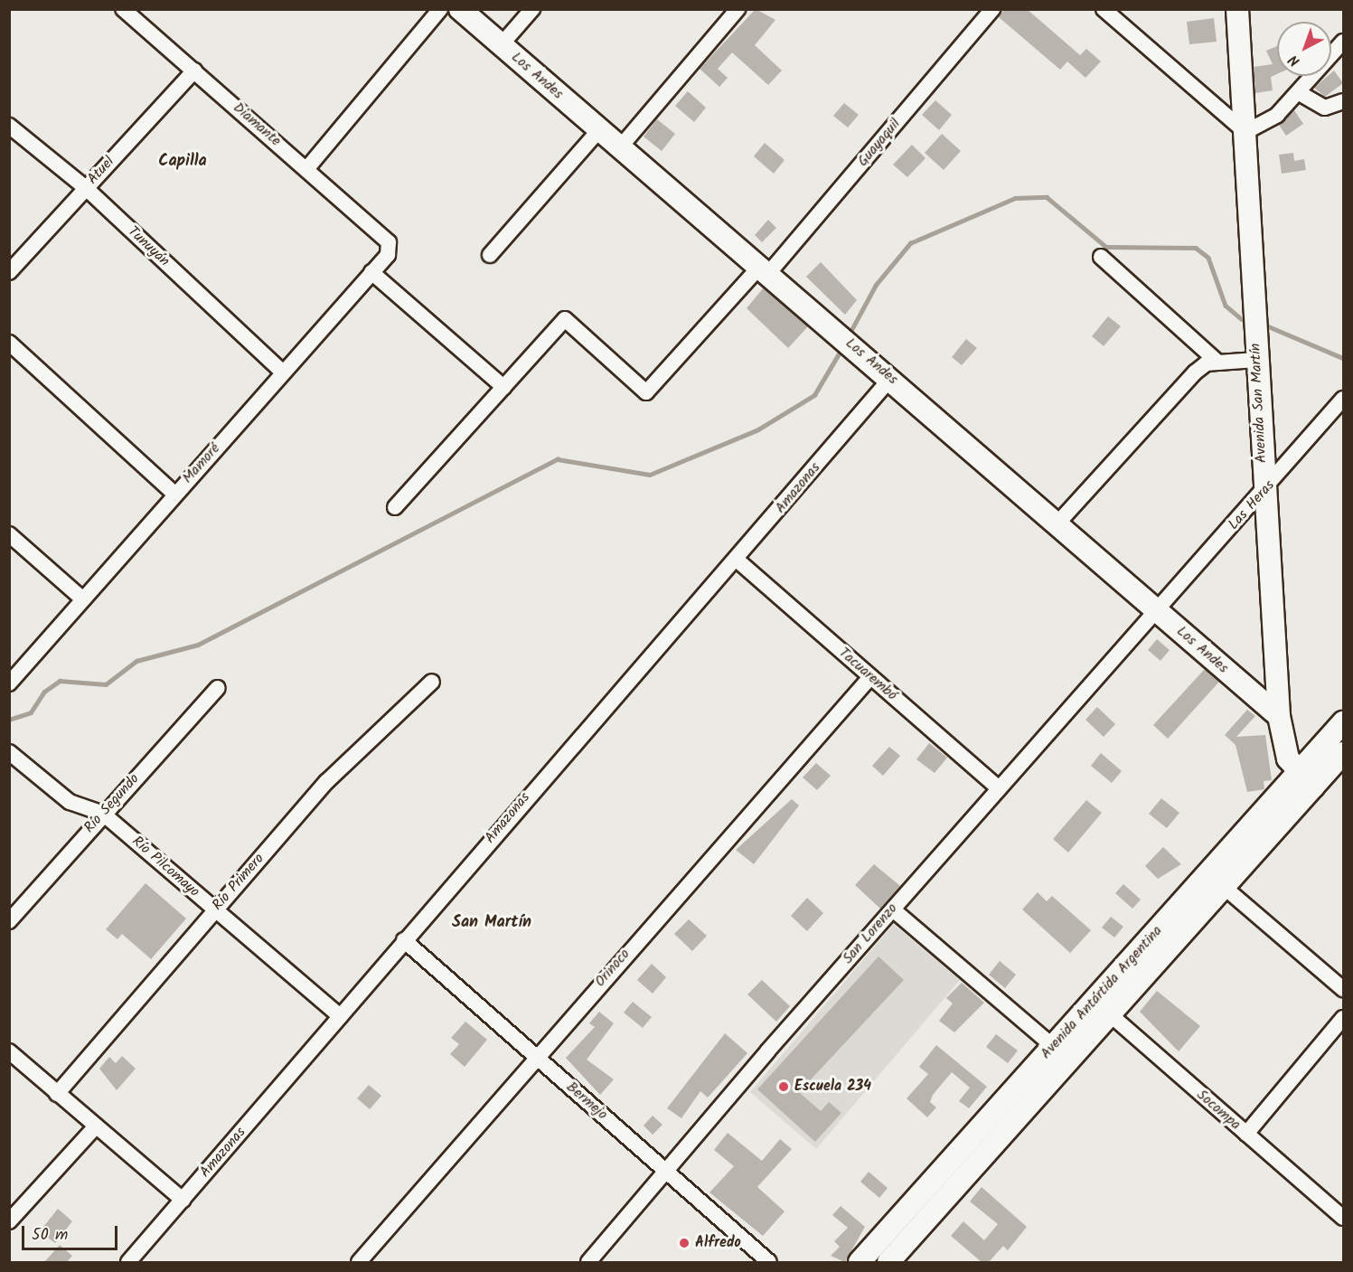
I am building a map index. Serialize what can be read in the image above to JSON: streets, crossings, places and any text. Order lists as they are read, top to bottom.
{
  "streets": {
    "main road": ["Los Andes", "Avenida San Martín", "Avenida Antártida Argentina"],
    "street": [
      "Diamante",
      "Guayaquil",
      "Atuel",
      "Tunuyán",
      "Mamoré",
      "Amazonas",
      "Las Heras",
      "Tacuarembó",
      "Río Segundo",
      "Río Pilcomayo",
      "Río Primero",
      "San Lorenzo",
      "Orinoco",
      "Bermejo",
      "Socompa"
    ]
  },
  "crossings": [
    ["Los Andes", "Guayaquil"],
    ["Los Andes", "Avenida San Martín"],
    ["Los Andes", "Amazonas"],
    ["Los Andes", "Las Heras"],
    ["Los Andes", "San Lorenzo"],
    ["Diamante", "Atuel"],
    ["Diamante", "Mamoré"],
    ["Atuel", "Tunuyán"],
    ["Tunuyán", "Mamoré"],
    ["Avenida San Martín", "Las Heras"],
    ["Avenida San Martín", "Avenida Antártida Argentina"],
    ["Amazonas", "Tacuarembó"],
    ["Amazonas", "Río Pilcomayo"],
    ["Amazonas", "Bermejo"],
    ["Las Heras", "San Lorenzo"],
    ["Tacuarembó", "San Lorenzo"],
    ["Tacuarembó", "Orinoco"],
    ["Río Segundo", "Río Pilcomayo"],
    ["Río Pilcomayo", "Río Primero"],
    ["San Lorenzo", "Bermejo"],
    ["Orinoco", "Bermejo"],
    ["Avenida Antártida Argentina", "Socompa"]
  ],
  "districts": ["Capilla", "San Martín"],
  "places": ["Escuela 234", "Alfredo"],
  "scale_bar": "50 m",
  "north": "bottom left"
}
